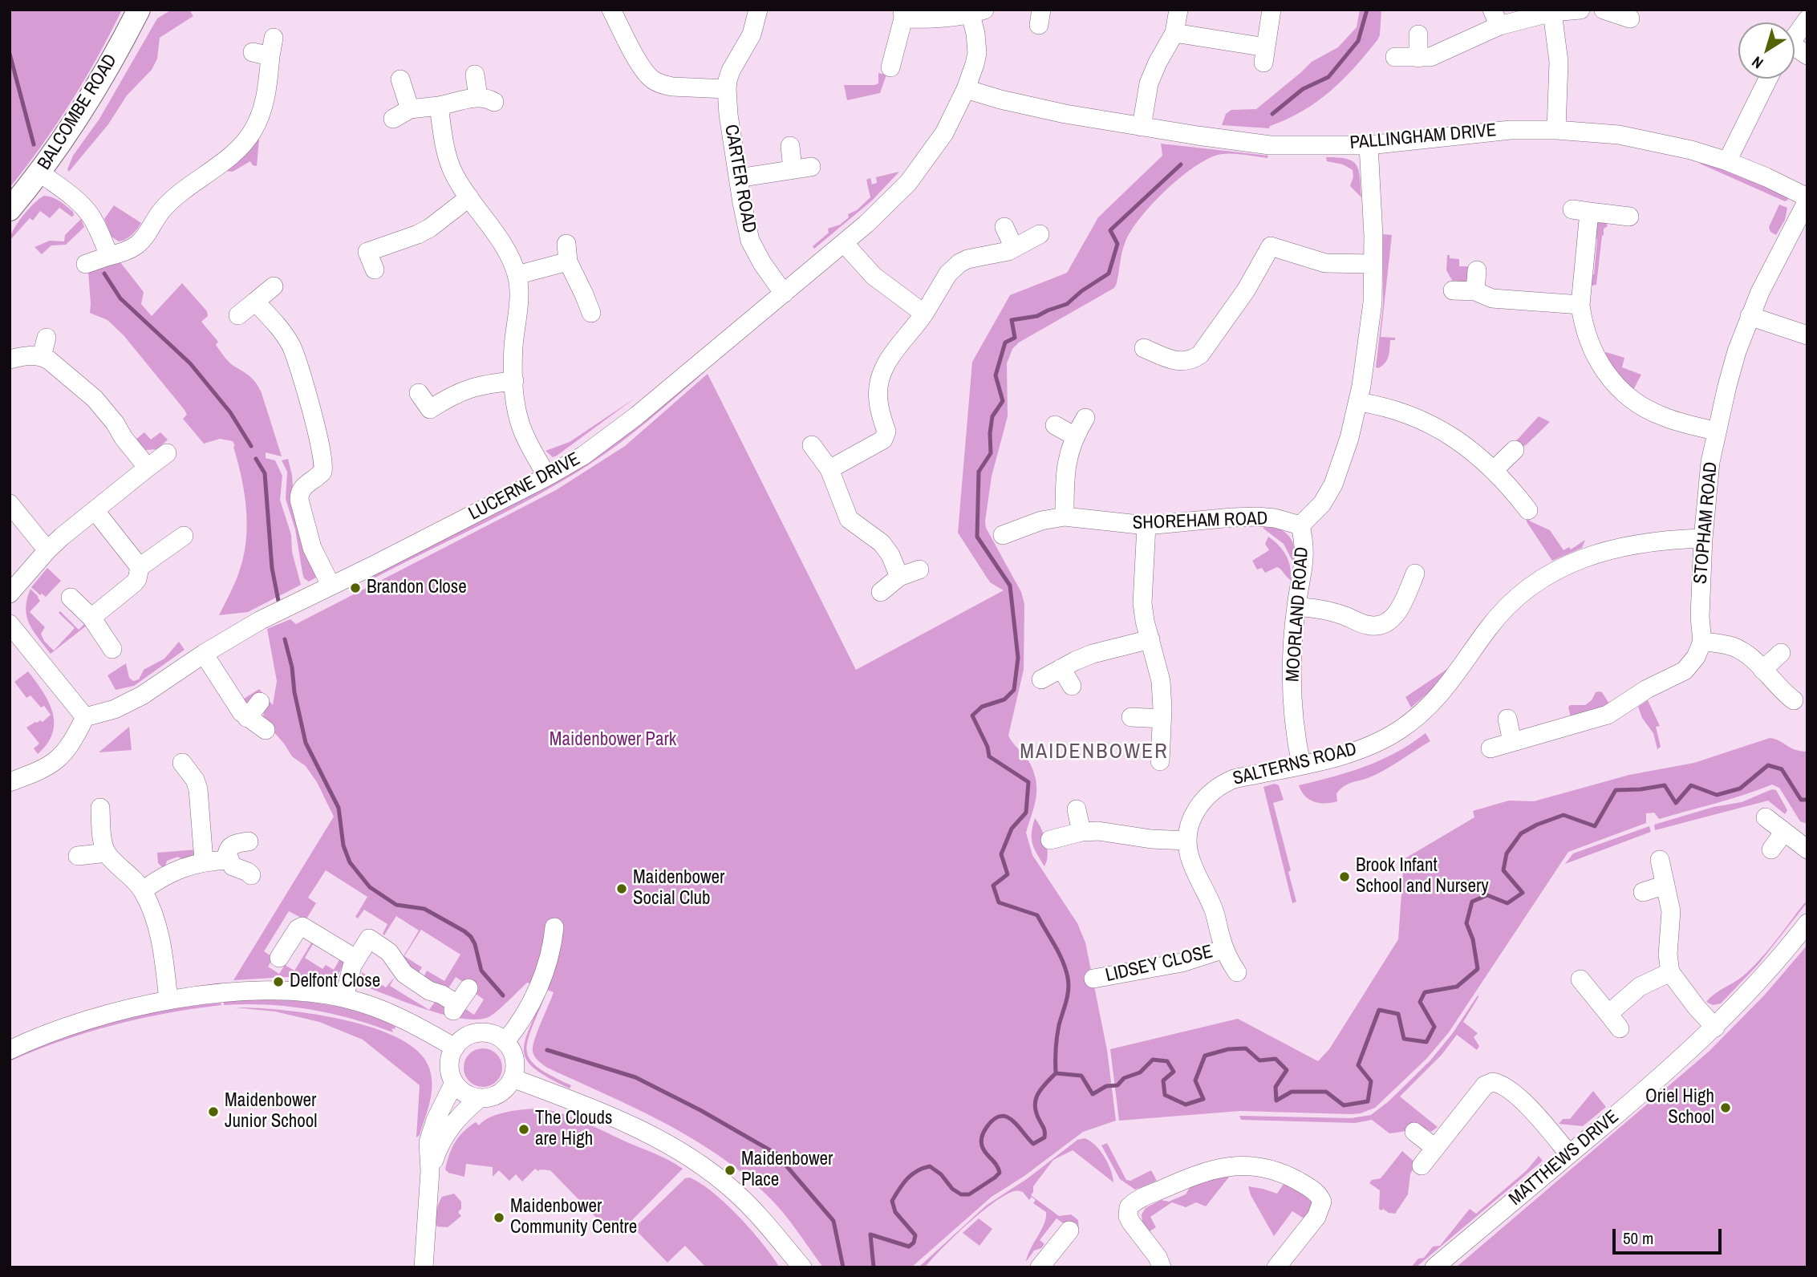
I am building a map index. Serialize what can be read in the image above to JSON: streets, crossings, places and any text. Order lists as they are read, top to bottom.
{
  "streets": {
    "main road": ["BALCOMBE ROAD"],
    "street": [
      "PALLINGHAM DRIVE",
      "CARTER ROAD",
      "LUCERNE DRIVE",
      "SHOREHAM ROAD",
      "STOPHAM ROAD",
      "MOORLAND ROAD",
      "SALTERNS ROAD",
      "LIDSEY CLOSE",
      "MATTHEWS DRIVE"
    ]
  },
  "crossings": [
    ["PALLINGHAM DRIVE", "LUCERNE DRIVE"],
    ["PALLINGHAM DRIVE", "STOPHAM ROAD"],
    ["PALLINGHAM DRIVE", "MOORLAND ROAD"],
    ["CARTER ROAD", "LUCERNE DRIVE"],
    ["SHOREHAM ROAD", "MOORLAND ROAD"],
    ["STOPHAM ROAD", "SALTERNS ROAD"],
    ["MOORLAND ROAD", "SALTERNS ROAD"],
    ["SALTERNS ROAD", "LIDSEY CLOSE"]
  ],
  "districts": ["MAIDENBOWER"],
  "parks": ["Maidenbower Park"],
  "places": [
    "Brandon Close",
    "Brook Infant School and Nursery",
    "Maidenbower Social Club",
    "Delfont Close",
    "Oriel High School",
    "Maidenbower Junior School",
    "The Clouds are High",
    "Maidenbower Place",
    "Maidenbower Community Centre"
  ],
  "scale_bar": "50 m",
  "north": "bottom left"
}
